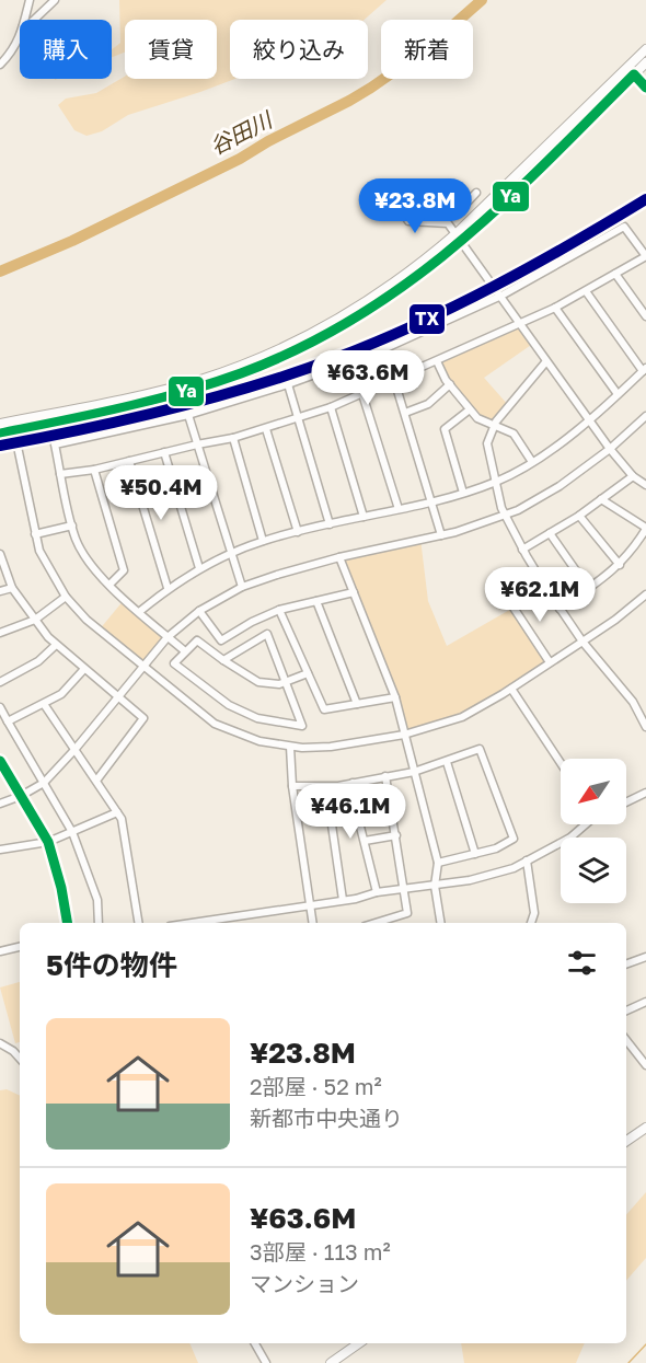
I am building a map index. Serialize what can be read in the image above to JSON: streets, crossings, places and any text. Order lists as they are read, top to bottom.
{
  "water": ["谷田川"],
  "lines": ["transit line Ya", "transit line TX"],
  "north": "bottom left",
  "page": {
    "chip": [
      "購入",
      "賃貸",
      "絞り込み",
      "新着"
    ],
    "price": [
      "¥23.8M",
      "¥63.6M",
      "¥50.4M",
      "¥62.1M",
      "¥46.1M"
    ],
    "heading": "5件の物件",
    "list": [
      {
        "name": "¥23.8M",
        "note": "2部屋 · 52 m² · 新都市中央通り"
      },
      {
        "name": "¥63.6M",
        "note": "3部屋 · 113 m² · マンション"
      }
    ]
  }
}
